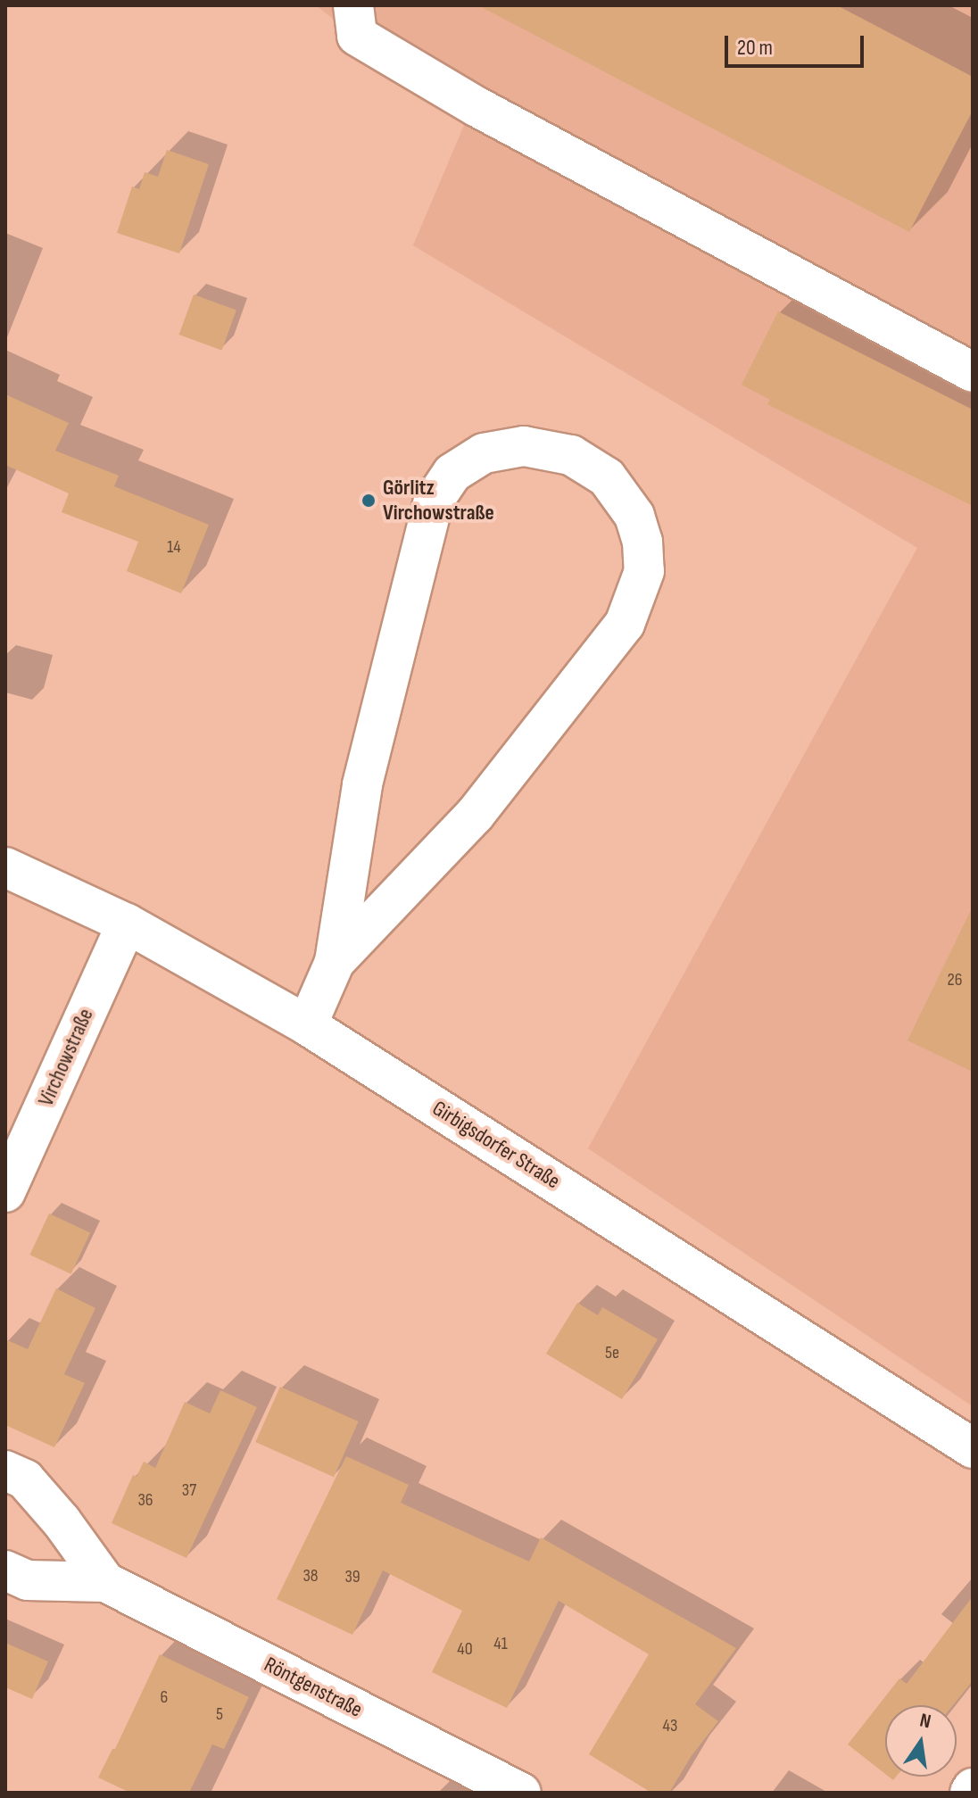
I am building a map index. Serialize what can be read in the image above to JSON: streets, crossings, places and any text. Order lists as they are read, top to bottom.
{
  "streets": {
    "street": ["Virchowstraße", "Girbigsdorfer Straße", "Röntgenstraße"]
  },
  "crossings": [
    ["Virchowstraße", "Girbigsdorfer Straße"]
  ],
  "places": ["Görlitz Virchowstraße"],
  "house_numbers": [
    "14",
    "26",
    "5e",
    "37",
    "36",
    "38",
    "39",
    "41",
    "40",
    "6",
    "5",
    "43"
  ],
  "scale_bar": "20 m",
  "north": "top"
}
